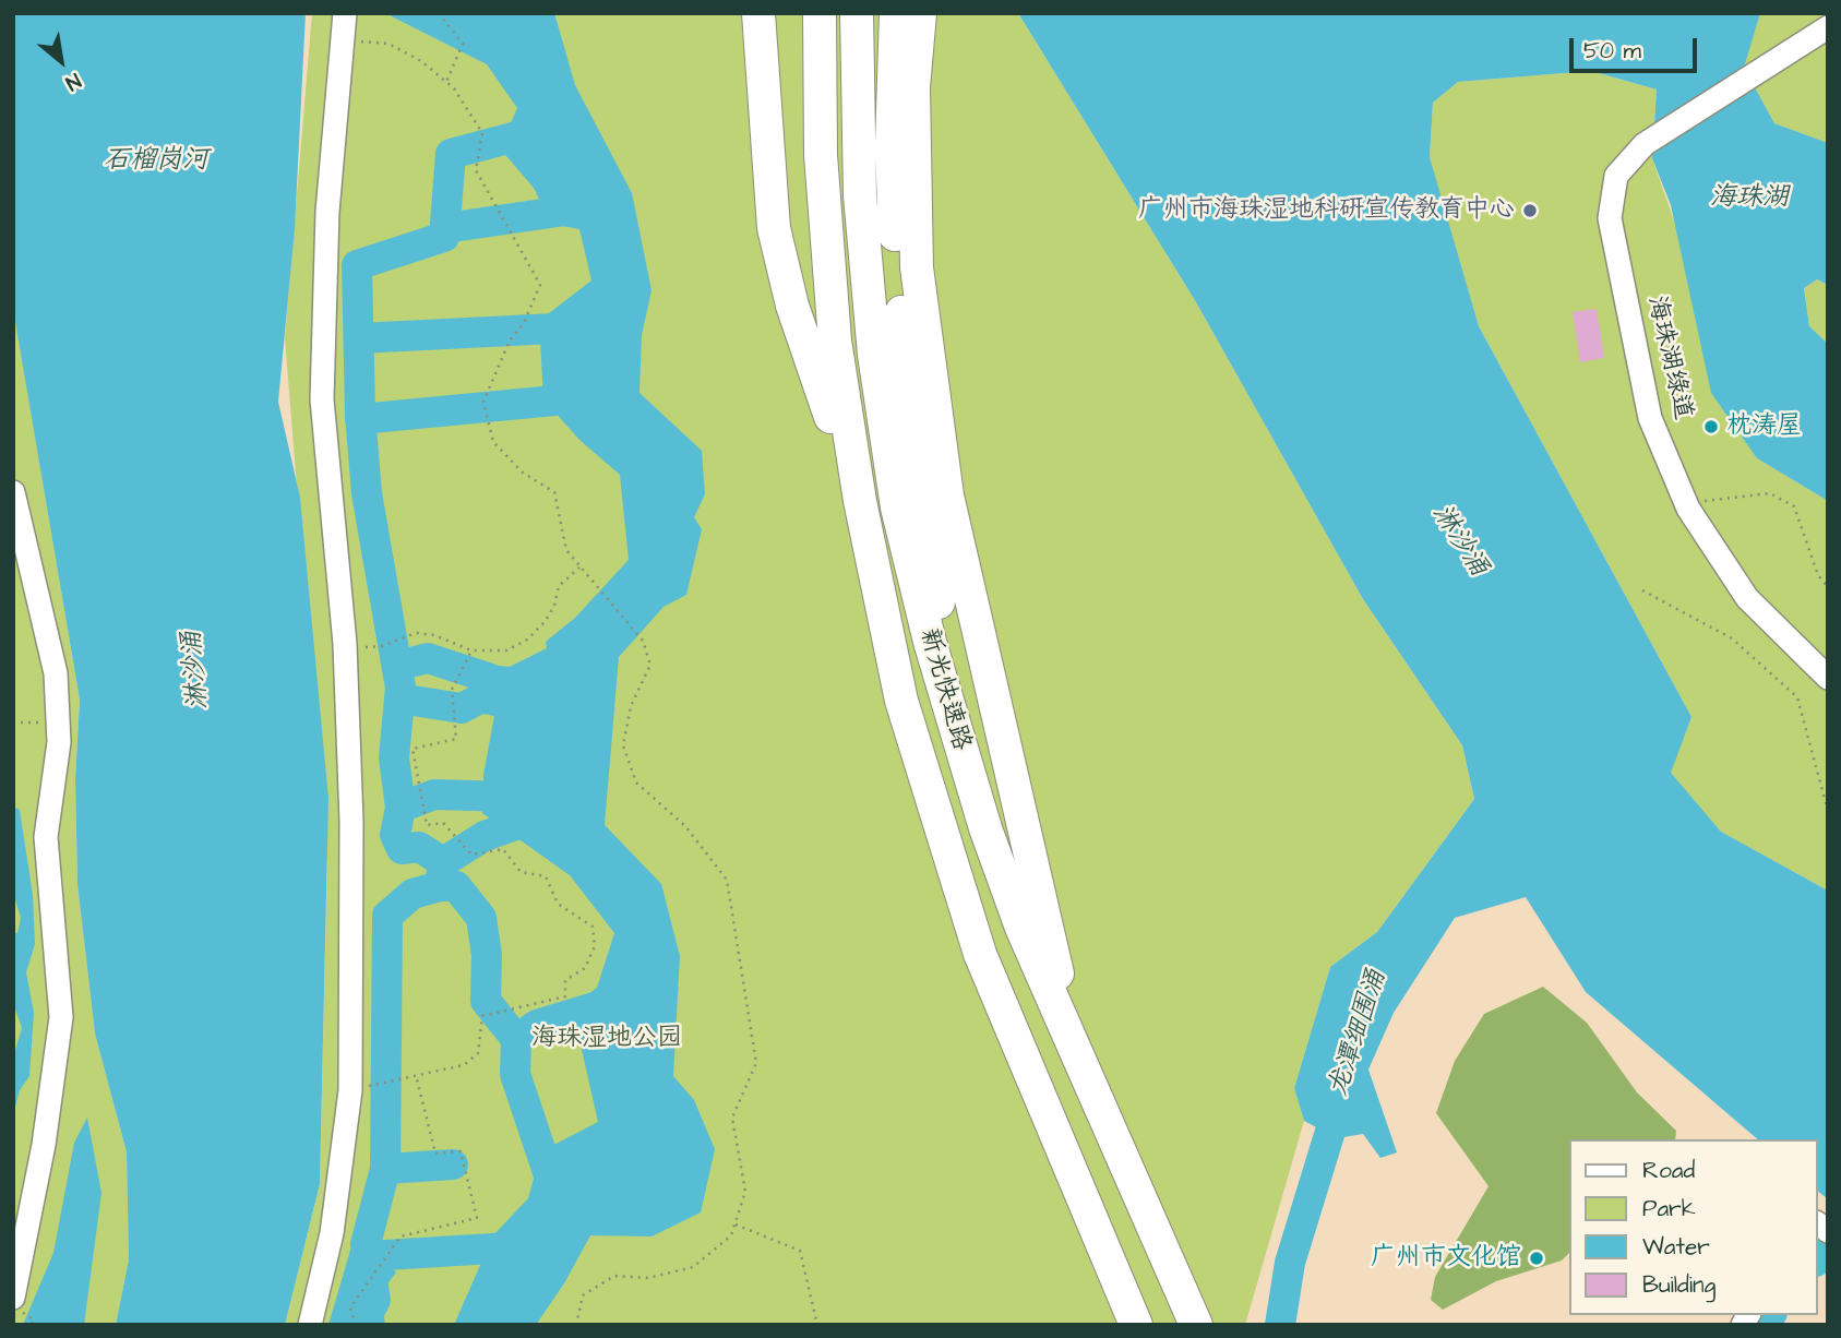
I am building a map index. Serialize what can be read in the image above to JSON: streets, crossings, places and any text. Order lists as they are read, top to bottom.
{
  "streets": {
    "highway": ["新光快速路"],
    "street": ["海珠湖绿道"]
  },
  "water": [
    "石榴岗河",
    "海珠湖",
    "淋沙涌",
    "龙潭细围涌"
  ],
  "parks": ["海珠湿地公园"],
  "places": ["广州市海珠湿地科研宣传教育中心", "枕涛屋", "广州市文化馆"],
  "legend": [
    "Road",
    "Park",
    "Water",
    "Building"
  ],
  "scale_bar": "50 m",
  "north": "bottom right"
}
